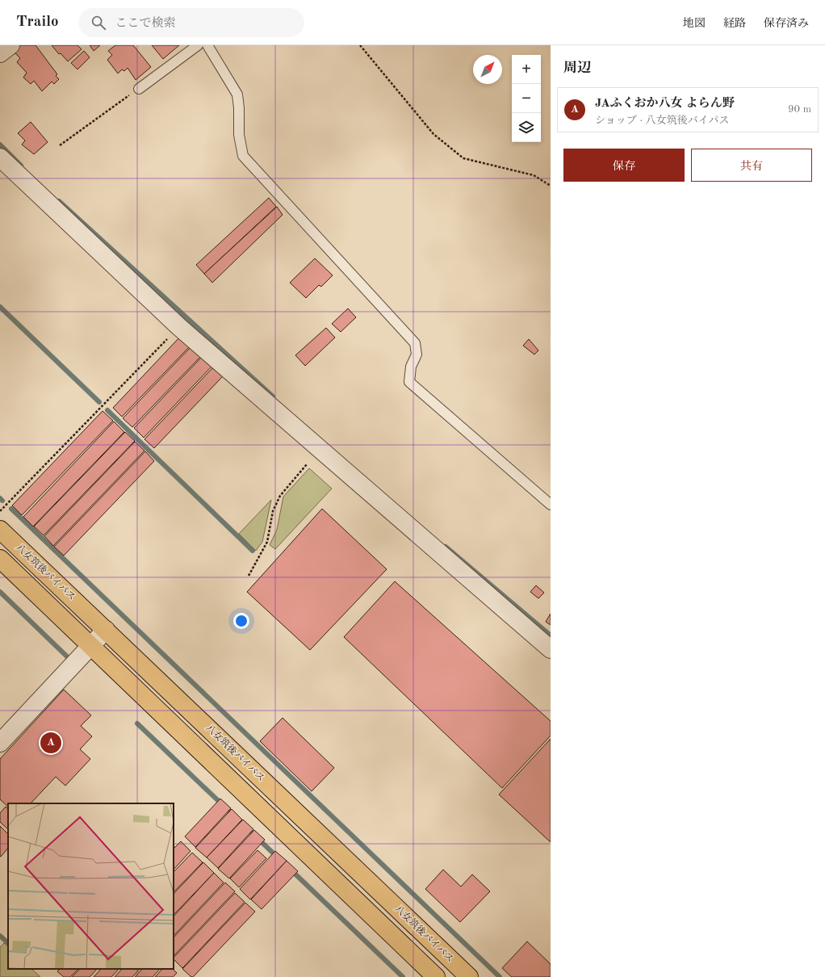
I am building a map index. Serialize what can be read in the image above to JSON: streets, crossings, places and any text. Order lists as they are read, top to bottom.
{
  "streets": {
    "highway": ["八女筑後バイパス"]
  },
  "north": "top right",
  "page": {
    "header": "Trailo",
    "search": "ここで検索",
    "nav": ["地図", "経路", "保存済み"],
    "heading": "周辺",
    "map_buttons": ["+", "−"],
    "list": [
      {
        "mark": "A",
        "name": "JAふくおか八女 よらん野",
        "note": "ショップ · 八女筑後バイパス",
        "value": "90 m"
      }
    ],
    "buttons": ["保存", "共有"],
    "pins": "A"
  }
}
